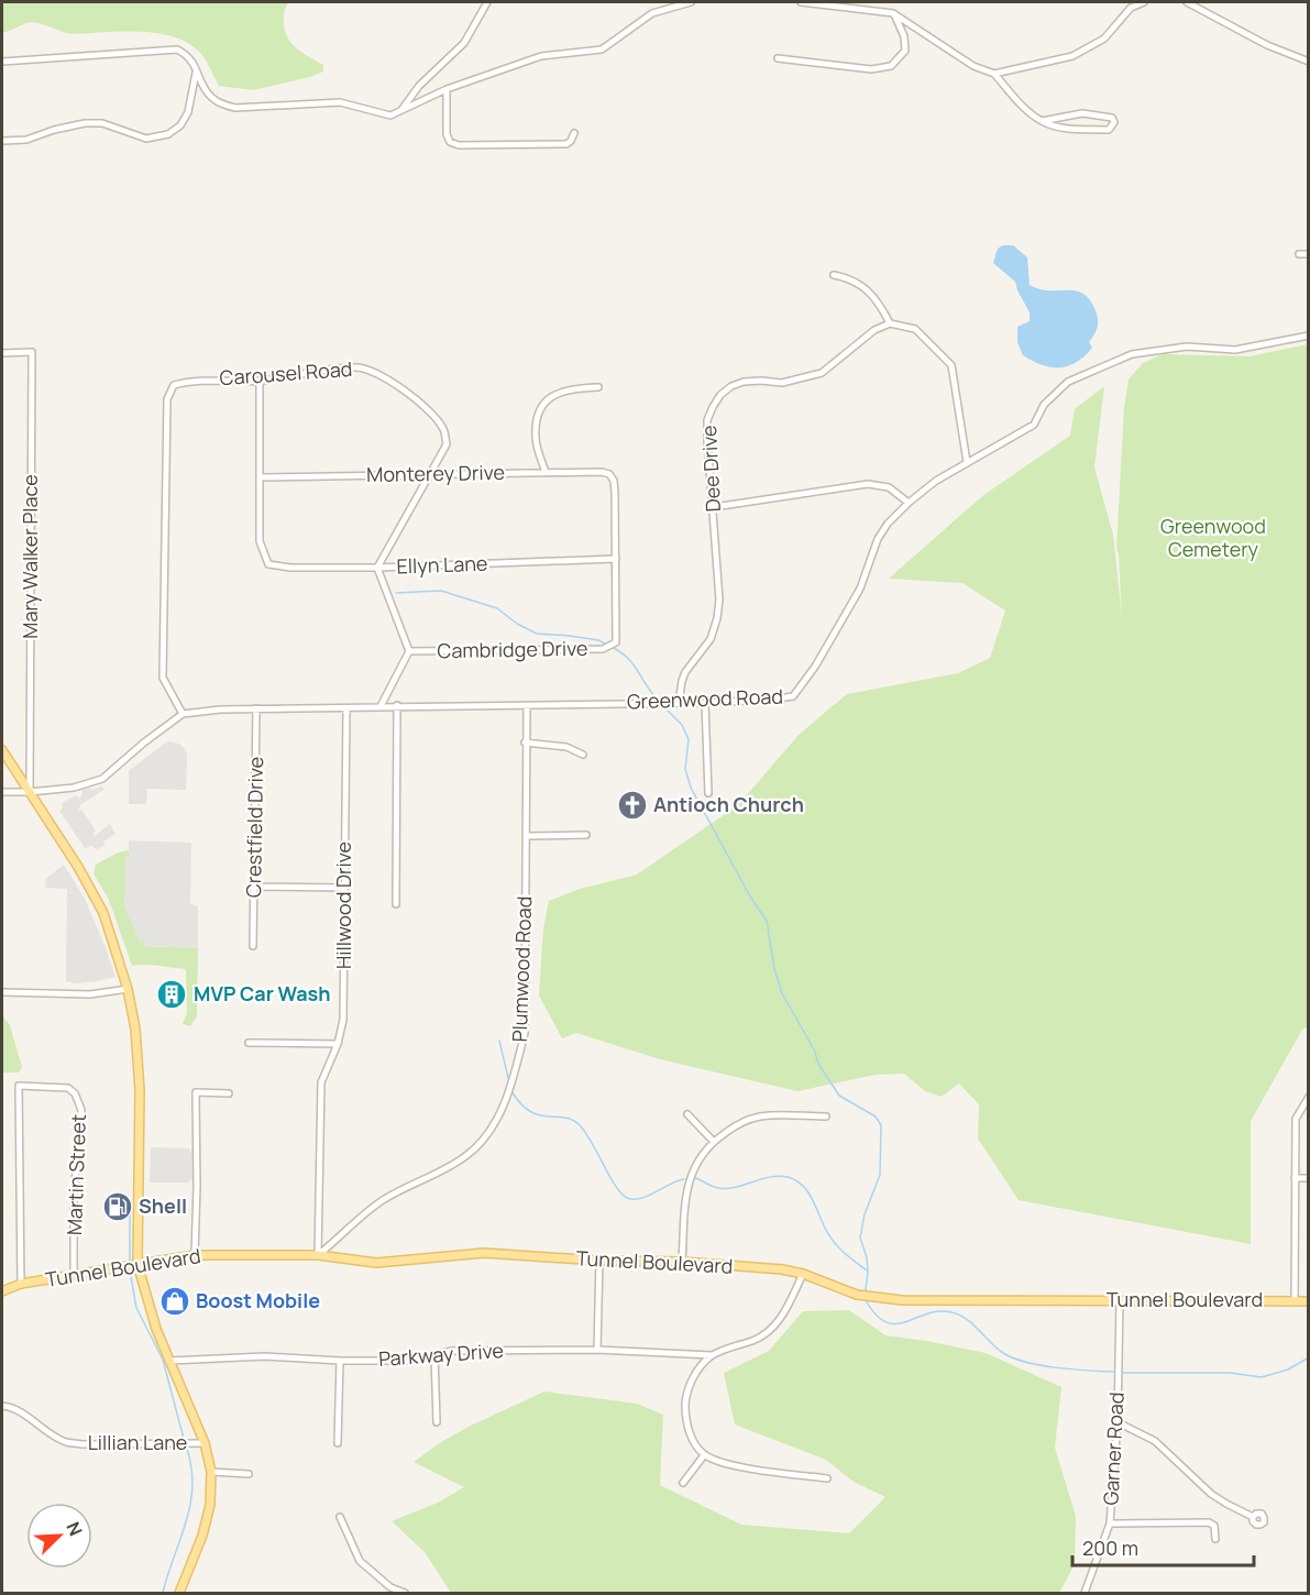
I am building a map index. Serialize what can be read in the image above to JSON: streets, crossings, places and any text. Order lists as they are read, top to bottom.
{
  "streets": {
    "main road": ["Tunnel Boulevard"],
    "street": [
      "Carousel Road",
      "Dee Drive",
      "Monterey Drive",
      "Mary Walker Place",
      "Ellyn Lane",
      "Cambridge Drive",
      "Greenwood Road",
      "Crestfield Drive",
      "Hillwood Drive",
      "Plumwood Road",
      "Martin Street",
      "Parkway Drive",
      "Lillian Lane",
      "Garner Road"
    ]
  },
  "crossings": [
    ["Carousel Road", "Monterey Drive"],
    ["Carousel Road", "Ellyn Lane"],
    ["Carousel Road", "Greenwood Road"],
    ["Dee Drive", "Greenwood Road"],
    ["Monterey Drive", "Ellyn Lane"],
    ["Monterey Drive", "Cambridge Drive"],
    ["Mary Walker Place", "Greenwood Road"],
    ["Ellyn Lane", "Cambridge Drive"],
    ["Greenwood Road", "Crestfield Drive"],
    ["Greenwood Road", "Hillwood Drive"],
    ["Greenwood Road", "Plumwood Road"],
    ["Hillwood Drive", "Plumwood Road"],
    ["Hillwood Drive", "Tunnel Boulevard"],
    ["Plumwood Road", "Tunnel Boulevard"],
    ["Martin Street", "Tunnel Boulevard"],
    ["Tunnel Boulevard", "Garner Road"]
  ],
  "parks": ["Greenwood Cemetery"],
  "places": {
    "church": ["Antioch Church"],
    "building": ["MVP Car Wash"],
    "fuel station": ["Shell"],
    "shop": ["Boost Mobile"]
  },
  "scale_bar": "200 m",
  "north": "top right"
}
